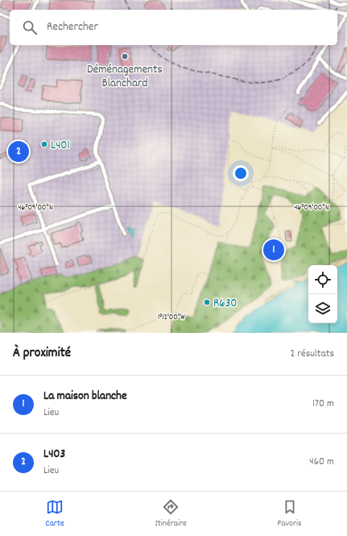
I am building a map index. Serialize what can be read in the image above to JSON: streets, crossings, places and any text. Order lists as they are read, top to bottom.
{
  "places": ["Déménagements Blanchard", "L401", "R630"],
  "page": {
    "search": "Rechercher",
    "pins": ["2", "1"],
    "heading": ["À proximité", "2 résultats"],
    "list": [
      {
        "mark": "1",
        "name": "La maison blanche",
        "note": "Lieu",
        "value": "170 m"
      },
      {
        "mark": "2",
        "name": "L403",
        "note": "Lieu",
        "value": "460 m"
      }
    ],
    "nav": ["Carte", "Itinéraire", "Favoris"]
  },
  "coordinates": ["46°09'00\"N", "1°12'00\"W"]
}
